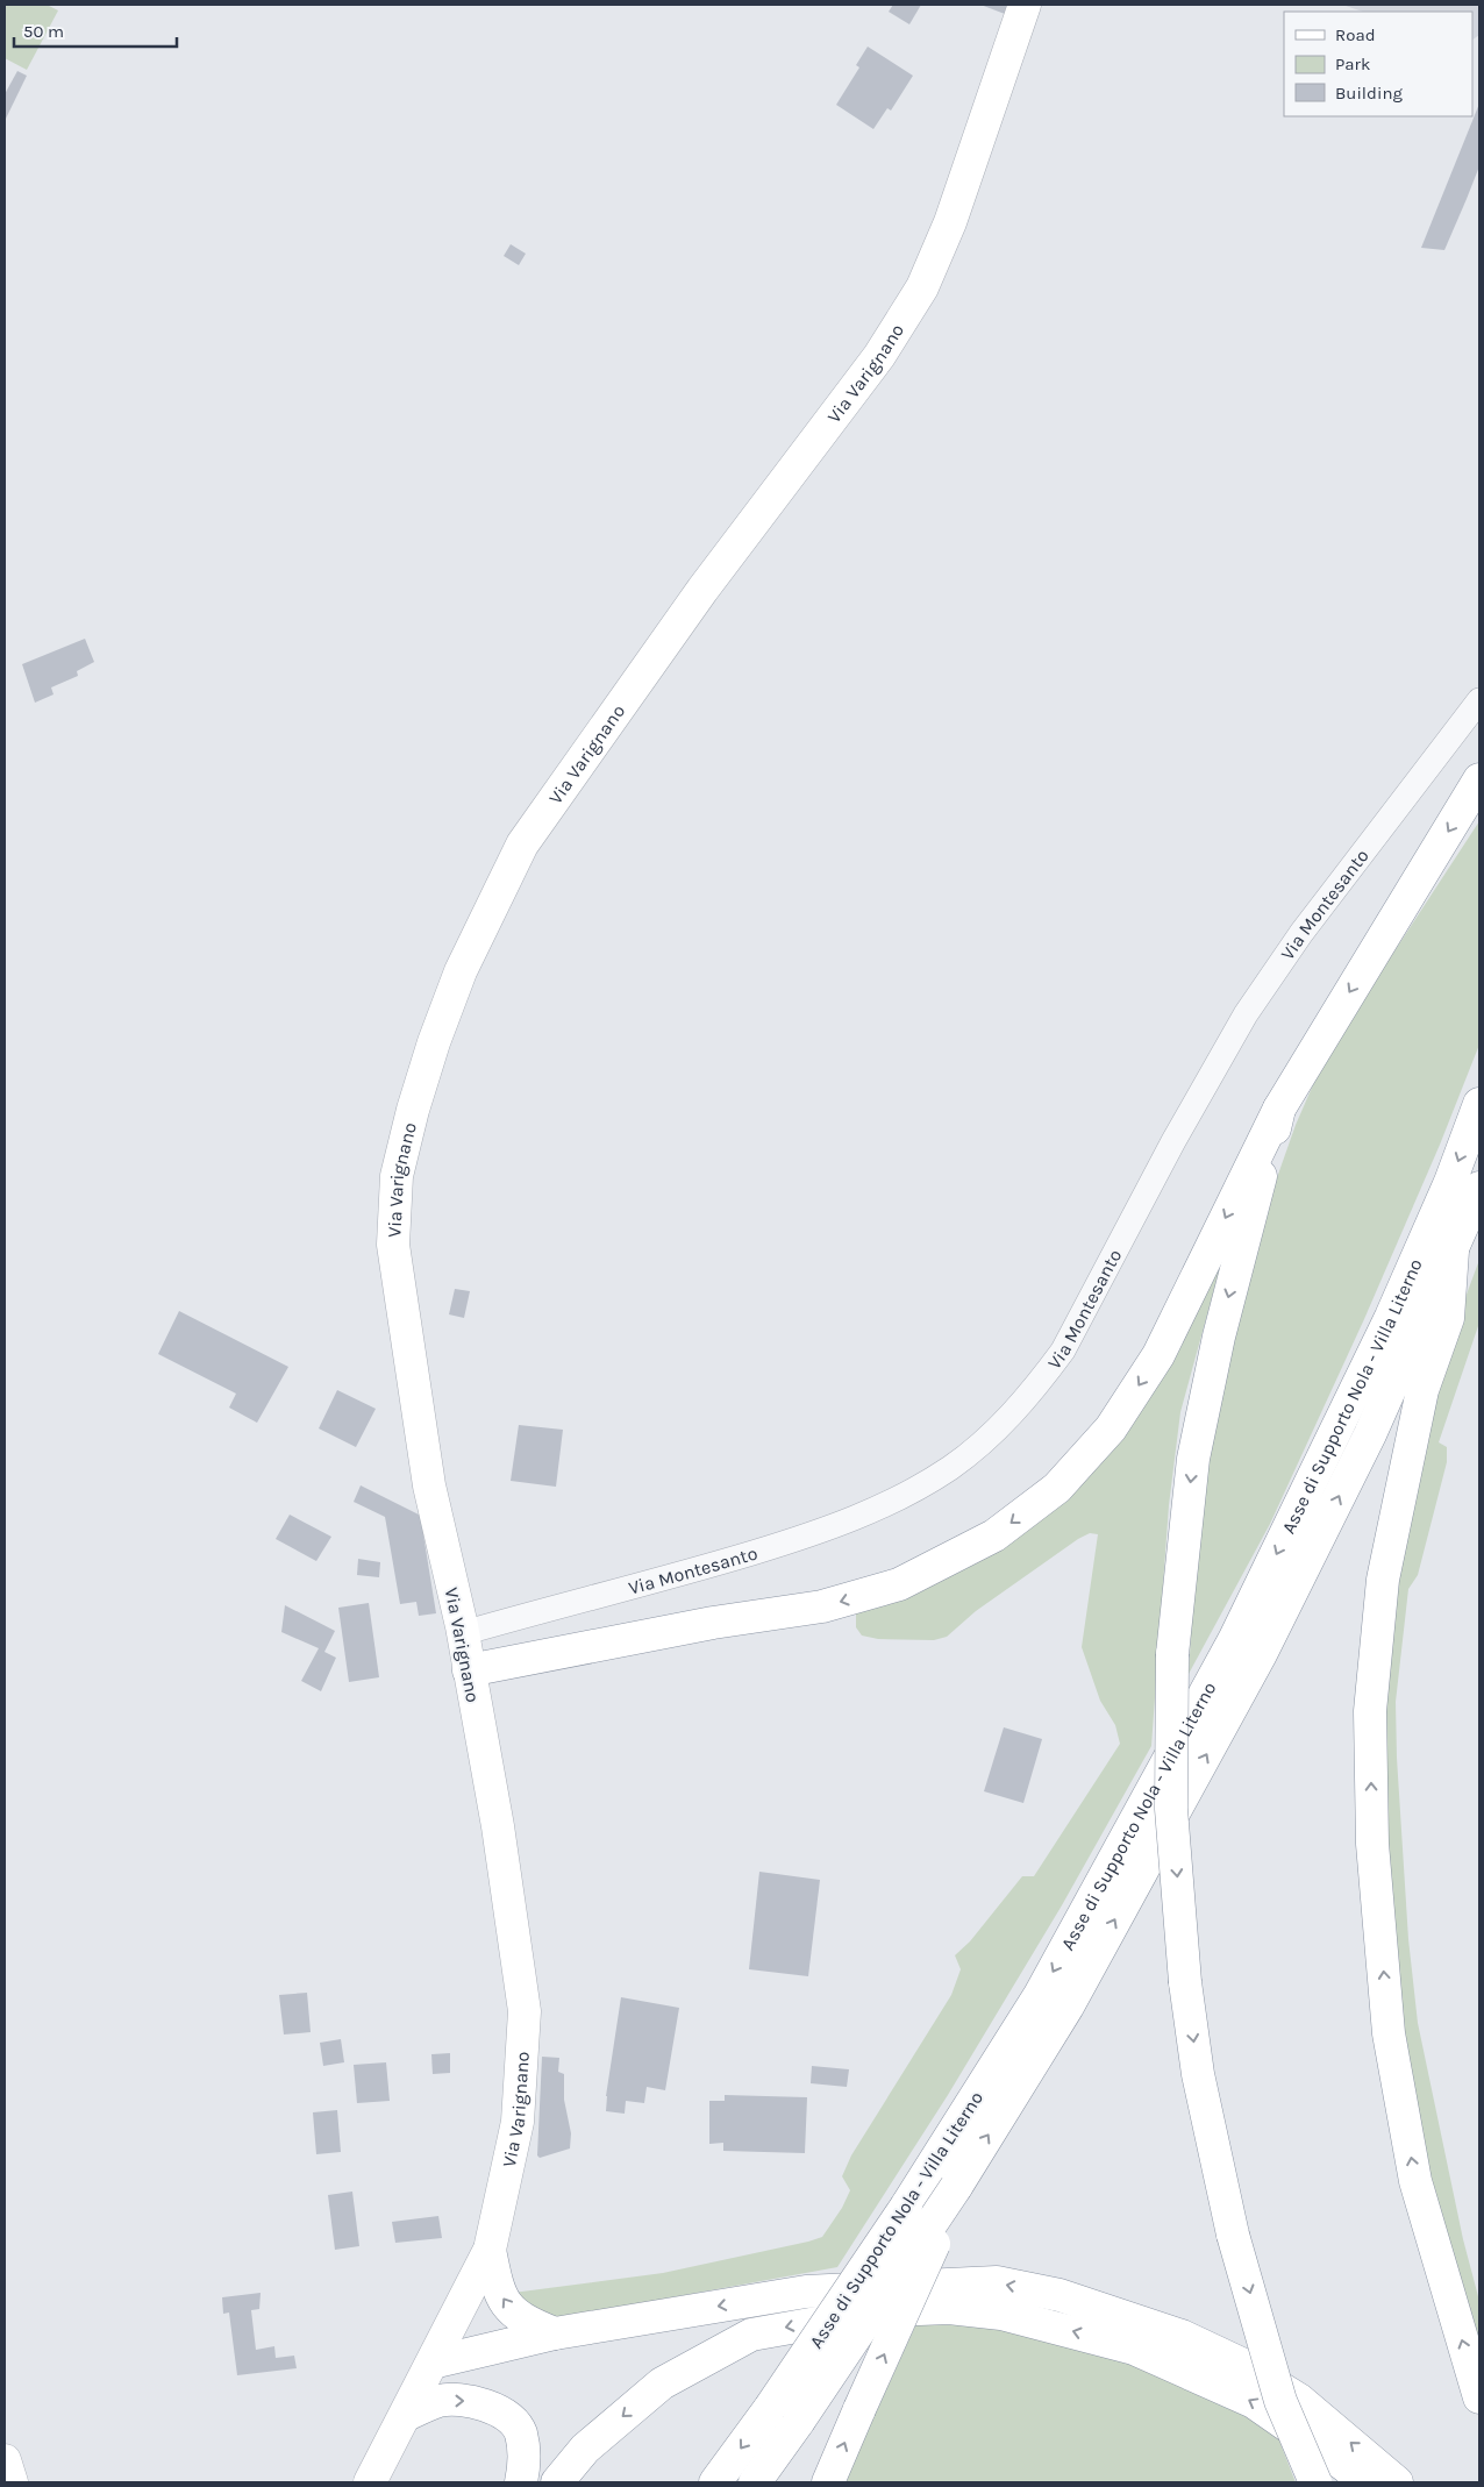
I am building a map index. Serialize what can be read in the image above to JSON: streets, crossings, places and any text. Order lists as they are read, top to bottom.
{
  "streets": {
    "main road": ["Via Varignano", "Asse di Supporto Nola - Villa Literno"],
    "street": ["Via Montesanto"]
  },
  "crossings": [
    ["Via Varignano", "Via Montesanto"]
  ],
  "legend": ["Road", "Park", "Building"],
  "scale_bar": "50 m"
}
